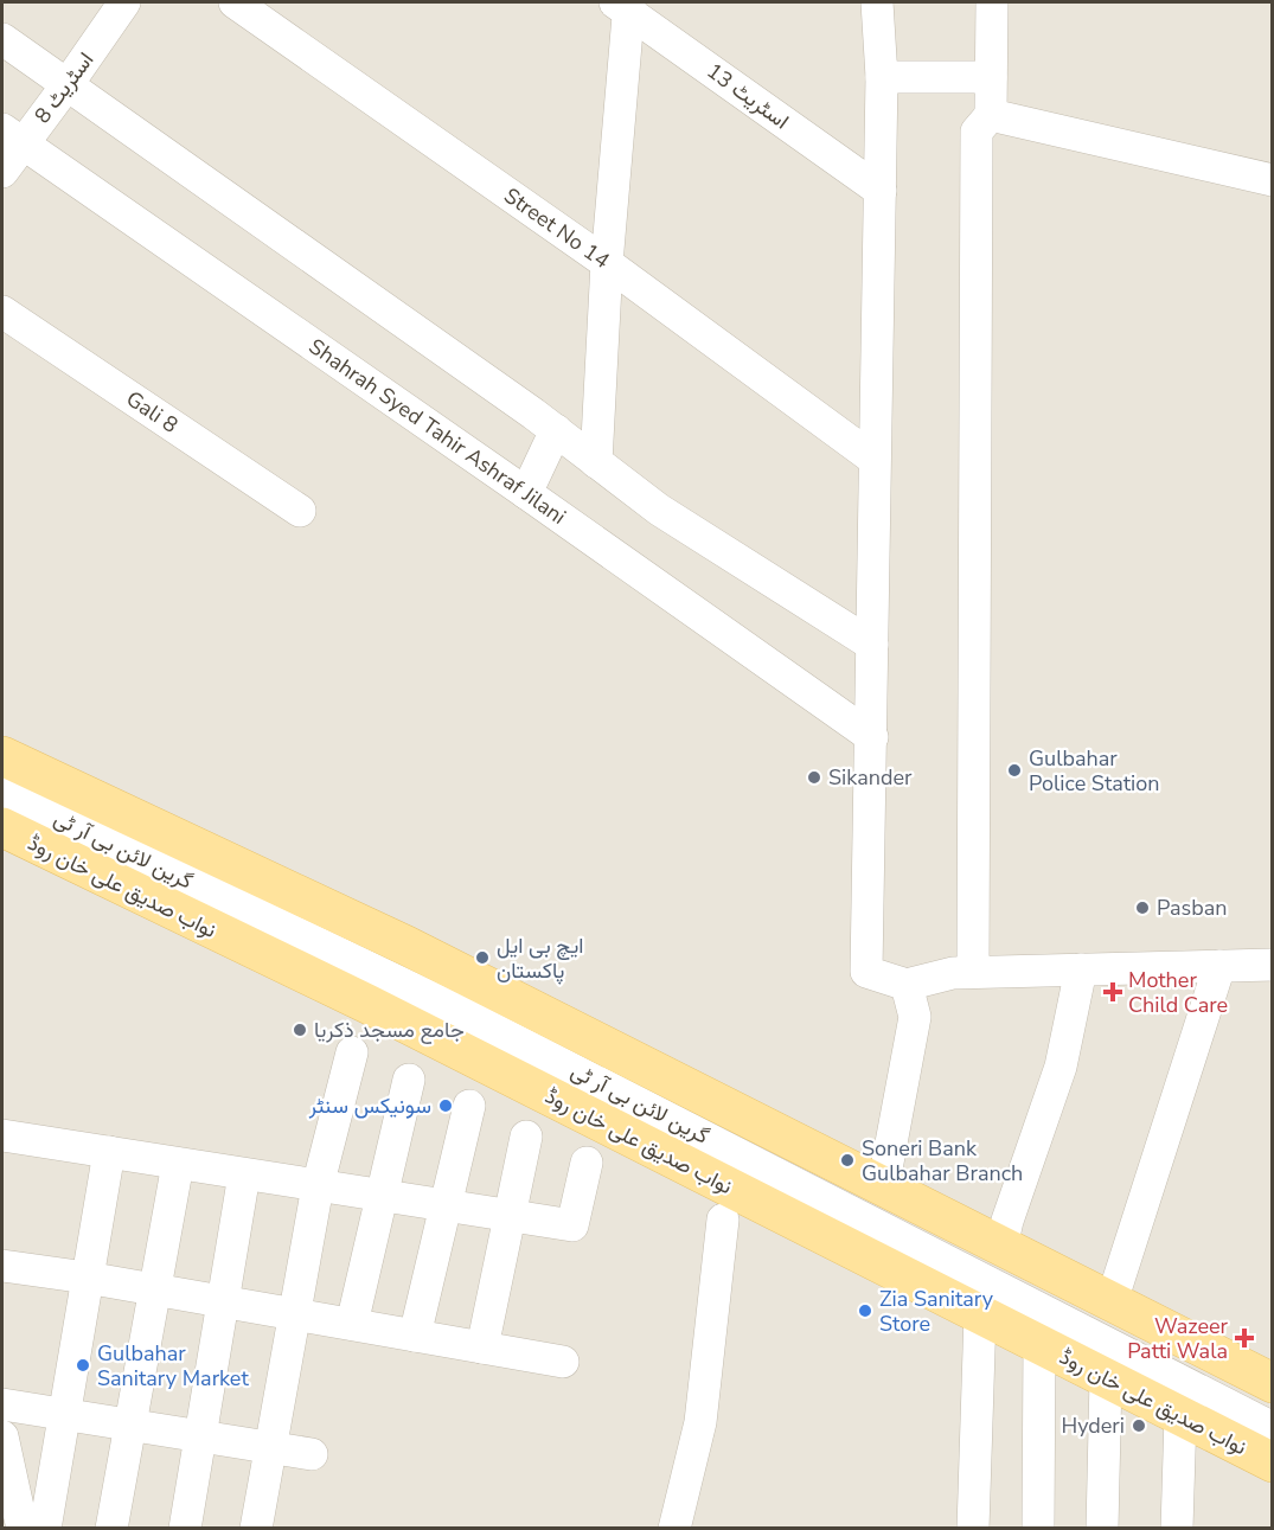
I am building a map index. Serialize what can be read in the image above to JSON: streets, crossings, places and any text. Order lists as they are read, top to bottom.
{
  "streets": {
    "main road": ["نواب صدیق علی خان روڈ"],
    "street": [
      "اسٹریٹ 8",
      "اسٹریٹ 13",
      "Street No 14",
      "Gali 8",
      "Shahrah Syed Tahir Ashraf Jilani",
      "گرین لائن بی آر ٹی"
    ]
  },
  "crossings": [
    ["اسٹریٹ 8", "Shahrah Syed Tahir Ashraf Jilani"]
  ],
  "places": {
    "other": [
      "Gulbahar Police Station",
      "Sikander",
      "Pasban",
      "ایچ بی ایل پاکستان",
      "جامع مسجد ذکریا",
      "سونیکس سنٹر",
      "Soneri Bank Gulbahar Branch",
      "Zia Sanitary Store",
      "Gulbahar Sanitary Market",
      "Hyderi"
    ],
    "health": ["Mother Child Care", "Wazeer Patti Wala"]
  }
}
